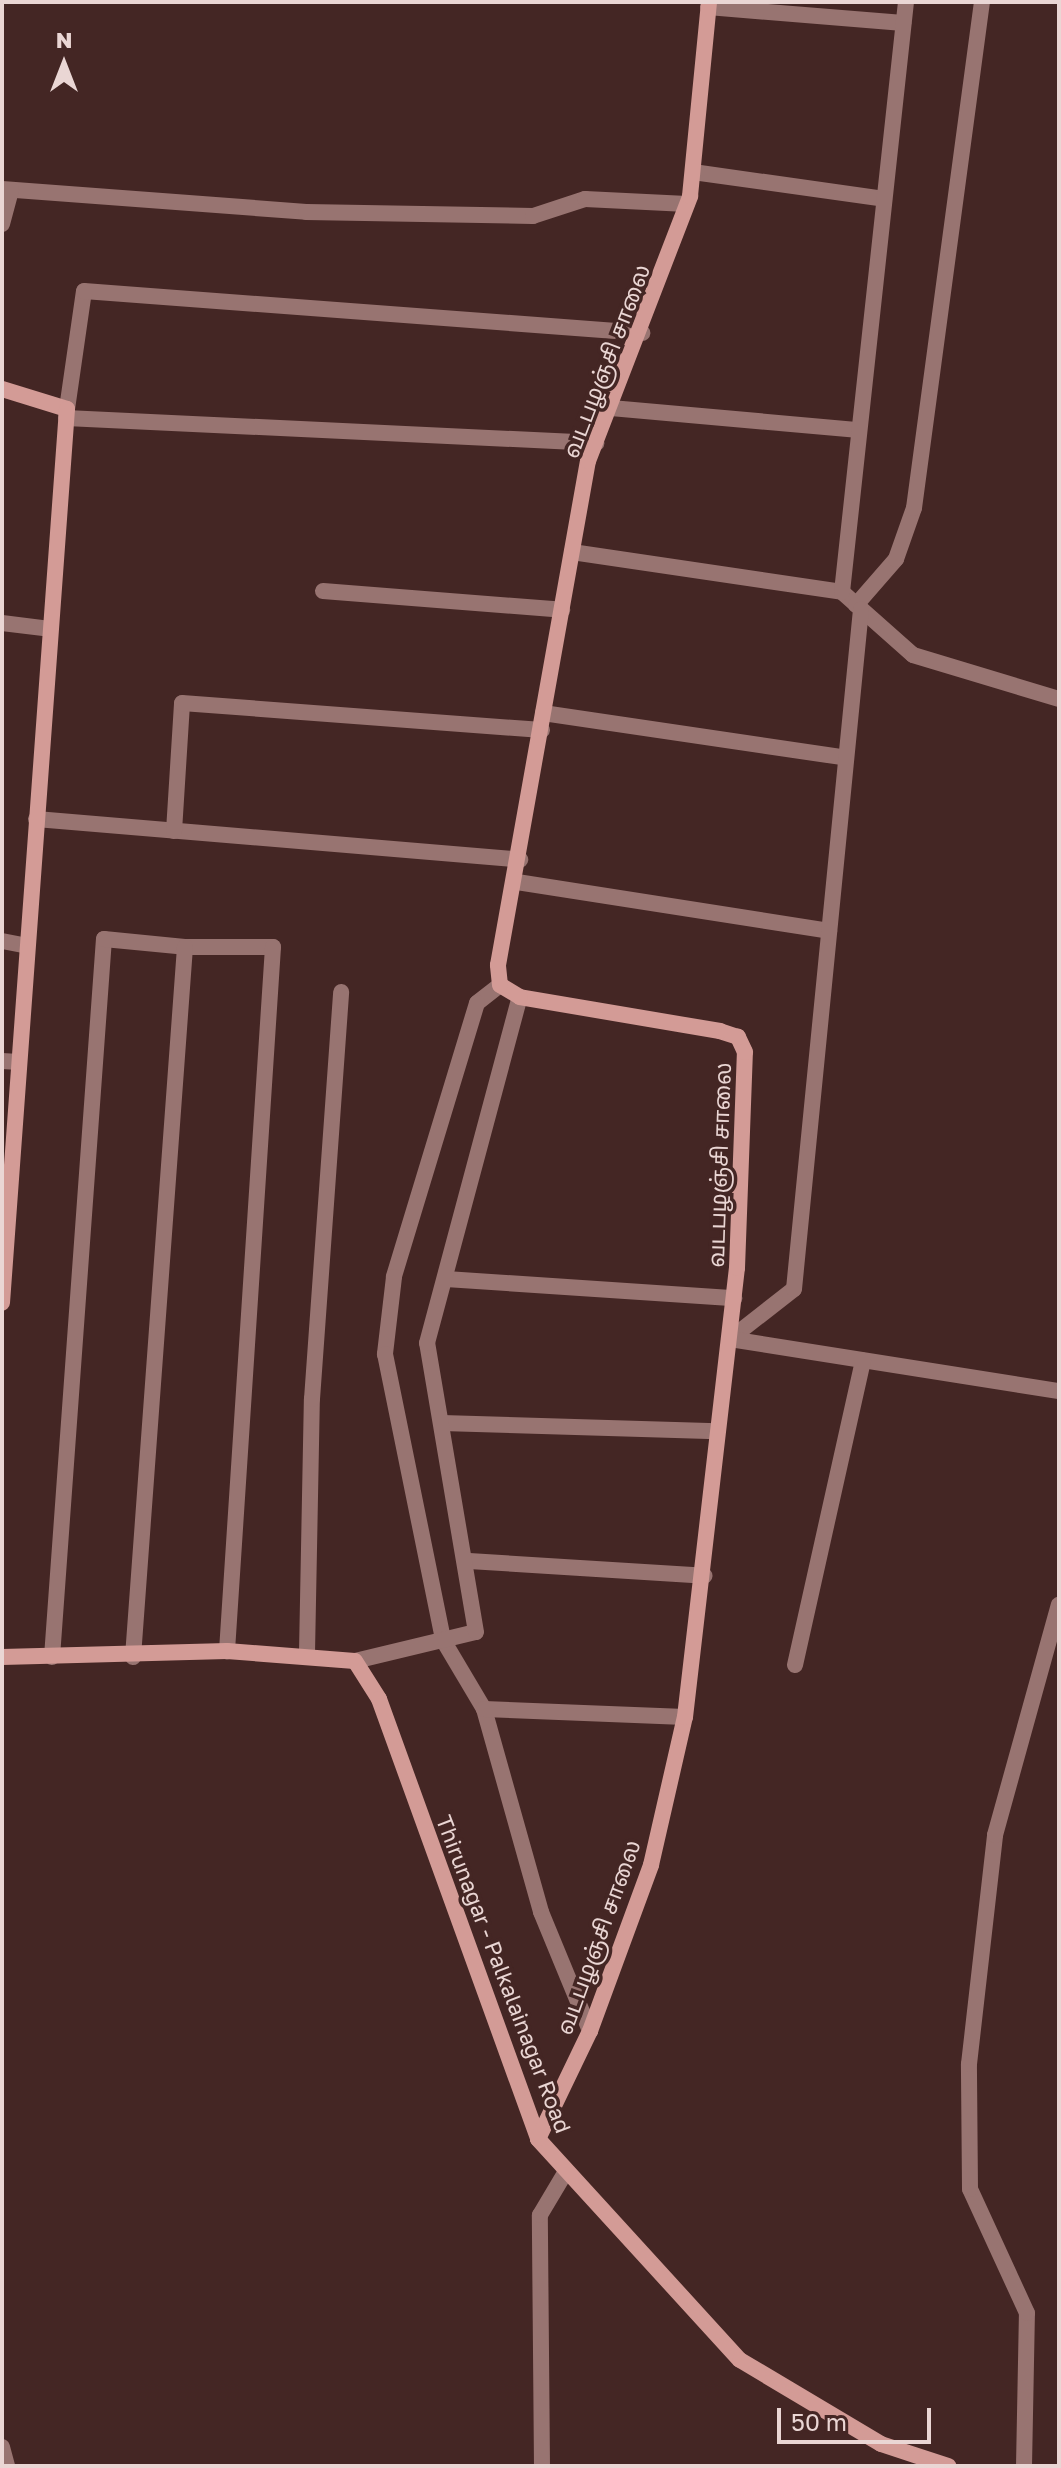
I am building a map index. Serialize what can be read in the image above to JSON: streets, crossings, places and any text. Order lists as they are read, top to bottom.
{
  "streets": {
    "street": ["வடபழஞ்சி சாலை", "Thirunagar - Palkalainagar Road"]
  },
  "crossings": [
    ["வடபழஞ்சி சாலை", "Thirunagar - Palkalainagar Road"]
  ],
  "scale_bar": "50 m",
  "north": "top"
}
